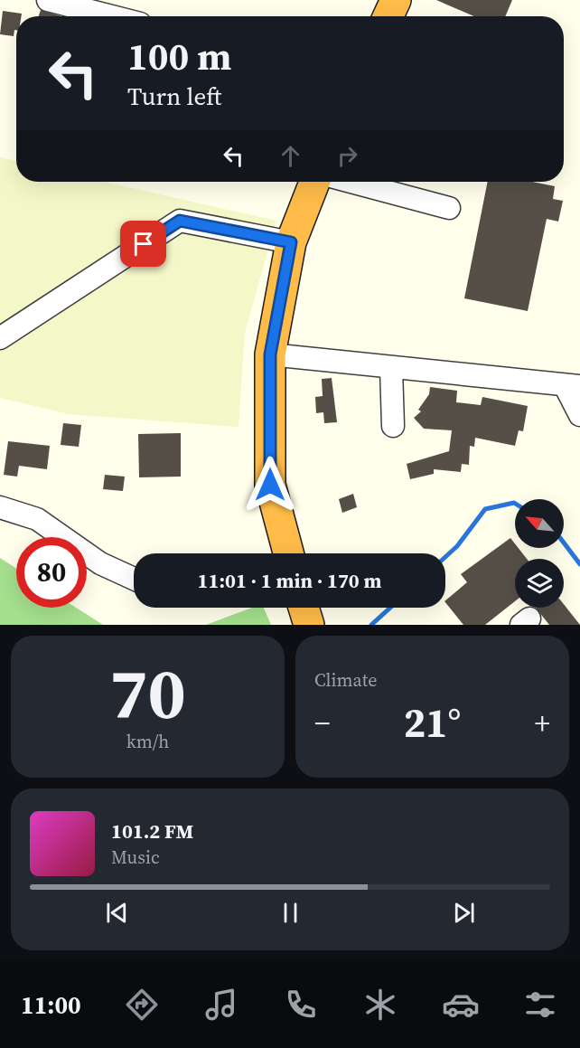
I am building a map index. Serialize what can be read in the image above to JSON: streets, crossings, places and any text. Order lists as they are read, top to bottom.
{
  "north": "top left",
  "page": {
    "turn": ["100 m", "Turn left"],
    "limit": "80",
    "trip": "11:01 · 1 min · 170 m",
    "tile": [
      ["70", "km/h"],
      "Climate"
    ],
    "heat": ["−", "21°", "+"],
    "song": ["101.2 FM", "Music"],
    "tabs": "11:00"
  }
}
